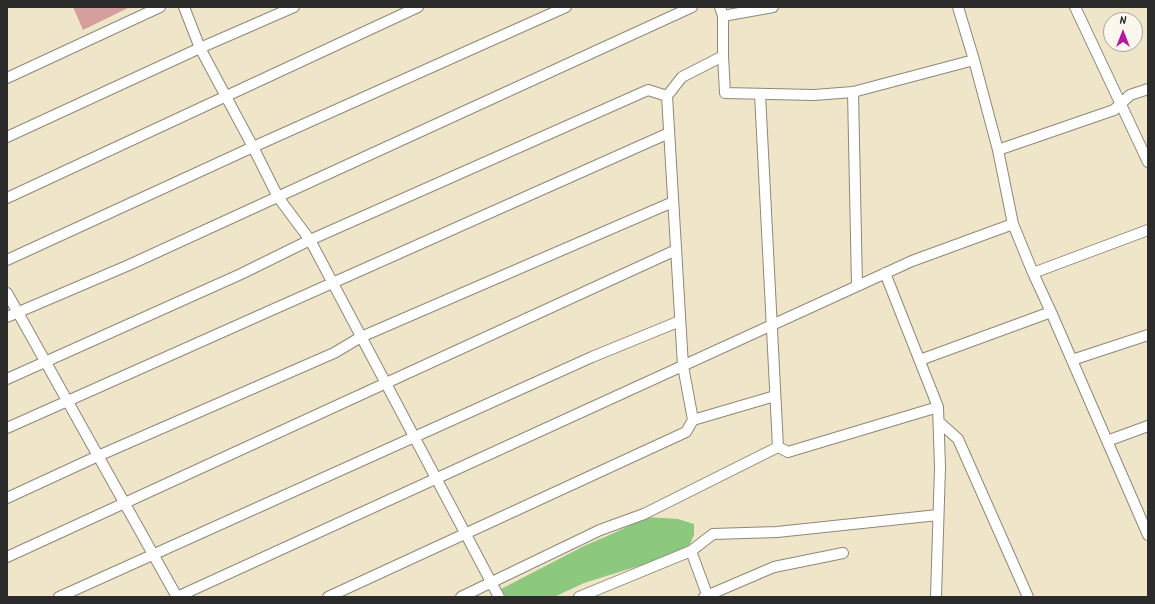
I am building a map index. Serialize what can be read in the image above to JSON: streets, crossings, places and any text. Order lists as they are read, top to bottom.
{
  "north": "top"
}
